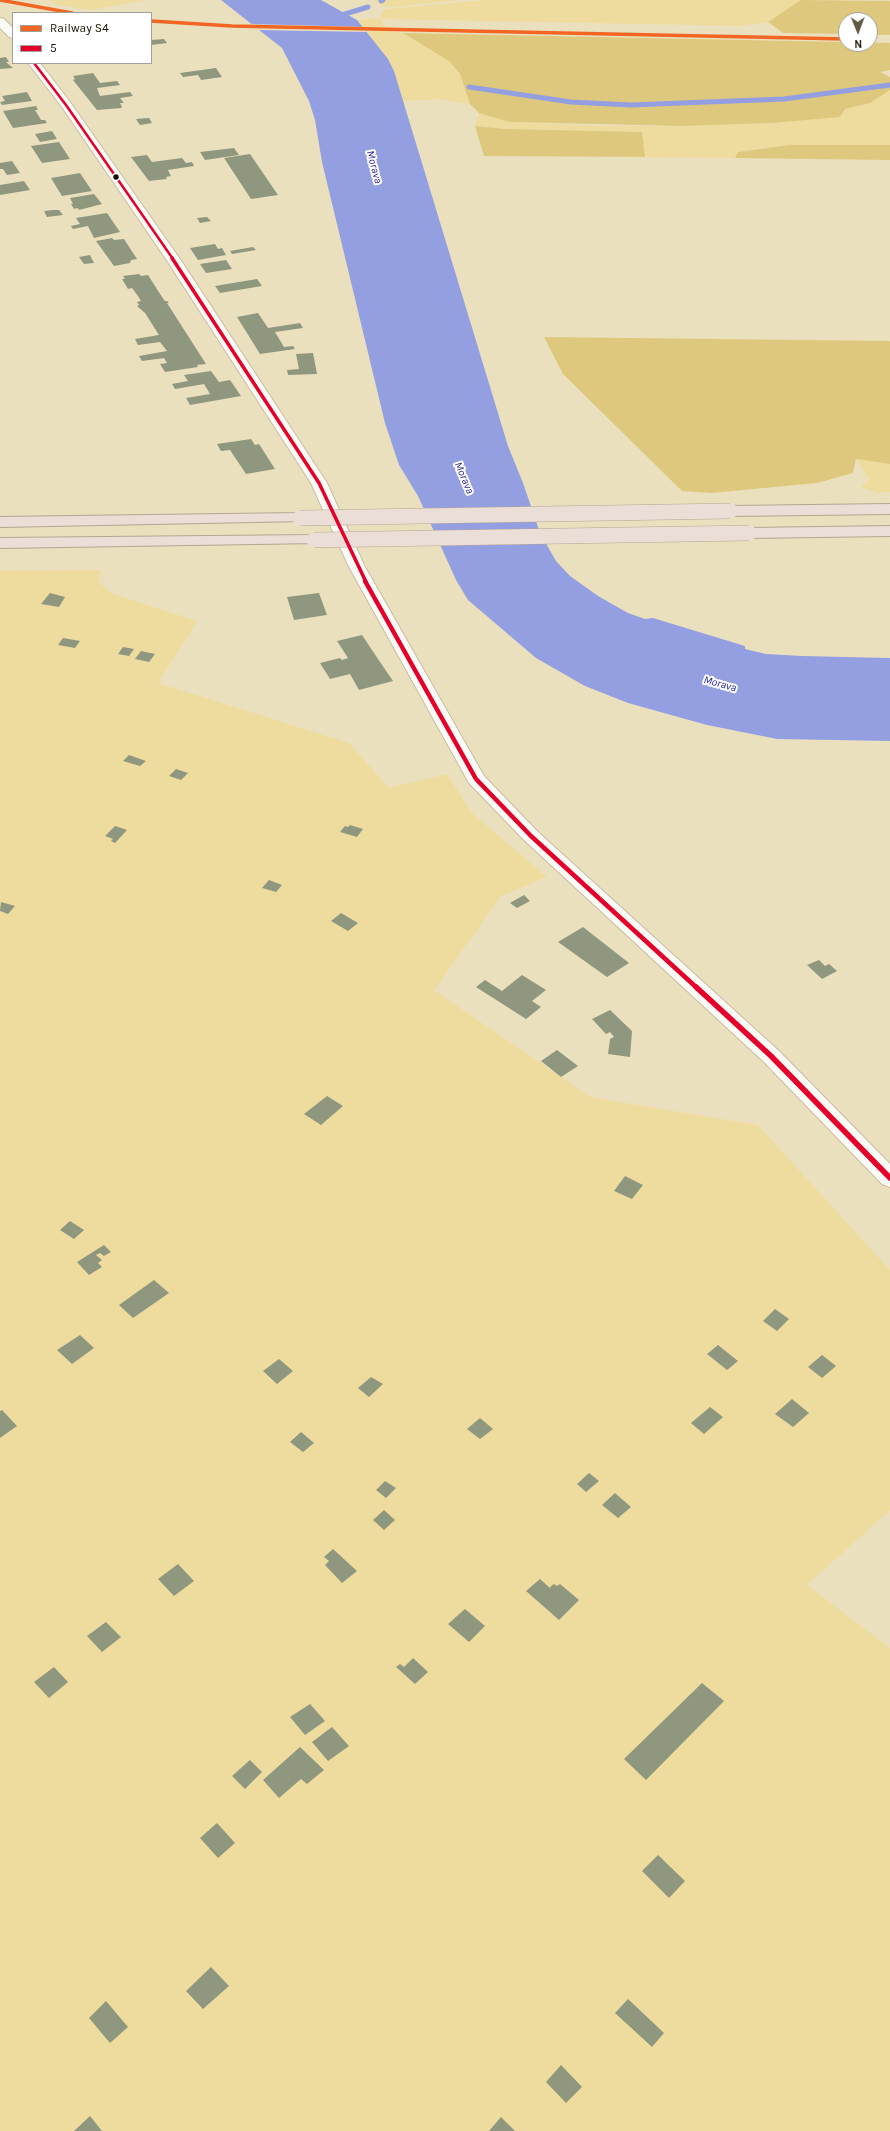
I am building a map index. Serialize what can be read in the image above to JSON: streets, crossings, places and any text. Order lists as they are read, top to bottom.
{
  "water": ["Morava"],
  "lines": ["rail line S4", "transit line 5"],
  "legend": ["Railway S4", "5"],
  "north": "bottom"
}
